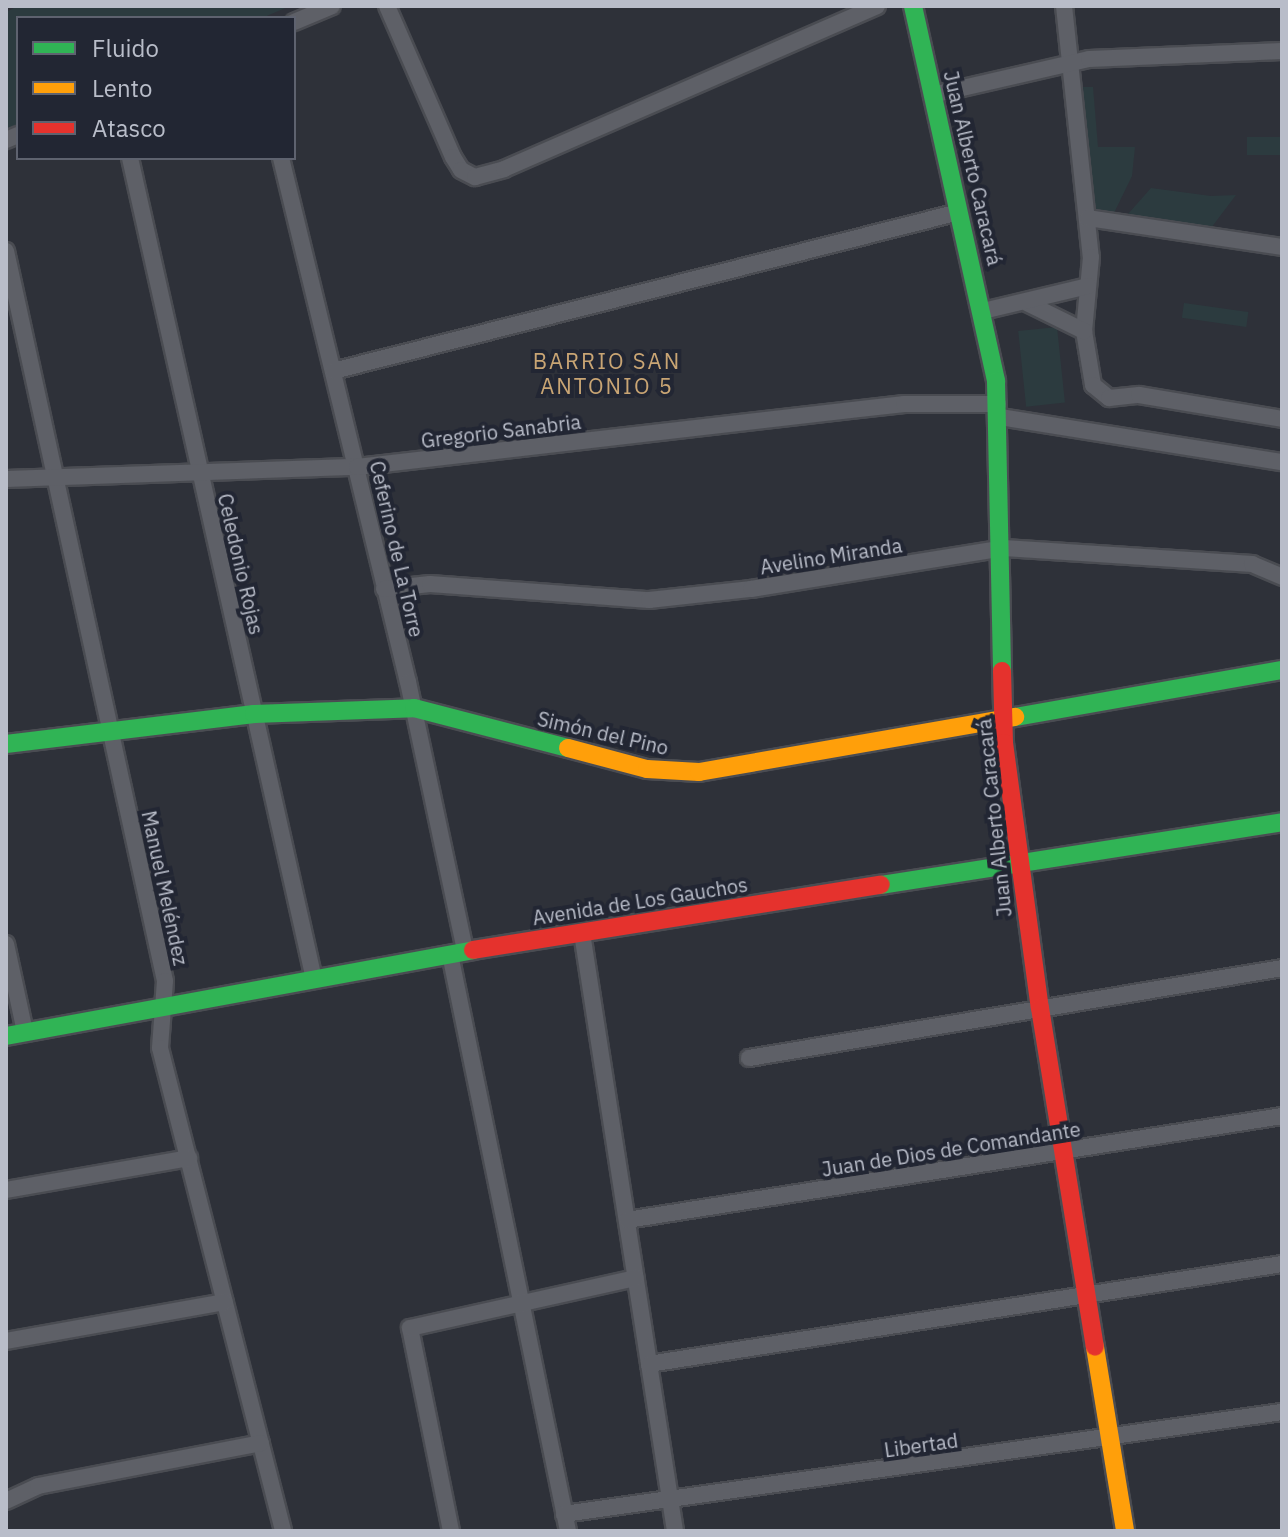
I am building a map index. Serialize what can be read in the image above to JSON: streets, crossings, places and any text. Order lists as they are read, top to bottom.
{
  "streets": {
    "street": [
      "Juan Alberto Caracará",
      "Gregorio Sanabria",
      "Ceferino de La Torre",
      "Avelino Miranda",
      "Celedonio Rojas",
      "Simón del Pino",
      "Manuel Meléndez",
      "Avenida de Los Gauchos",
      "Juan de Dios de Comandante",
      "Libertad"
    ]
  },
  "crossings": [
    ["Juan Alberto Caracará", "Gregorio Sanabria"],
    ["Juan Alberto Caracará", "Avelino Miranda"],
    ["Juan Alberto Caracará", "Simón del Pino"],
    ["Juan Alberto Caracará", "Avenida de Los Gauchos"],
    ["Juan Alberto Caracará", "Juan de Dios de Comandante"],
    ["Juan Alberto Caracará", "Libertad"],
    ["Gregorio Sanabria", "Ceferino de La Torre"],
    ["Gregorio Sanabria", "Celedonio Rojas"],
    ["Gregorio Sanabria", "Manuel Meléndez"],
    ["Ceferino de La Torre", "Avelino Miranda"],
    ["Ceferino de La Torre", "Simón del Pino"],
    ["Ceferino de La Torre", "Avenida de Los Gauchos"],
    ["Ceferino de La Torre", "Libertad"],
    ["Celedonio Rojas", "Simón del Pino"],
    ["Celedonio Rojas", "Avenida de Los Gauchos"],
    ["Simón del Pino", "Manuel Meléndez"],
    ["Manuel Meléndez", "Avenida de Los Gauchos"]
  ],
  "districts": ["BARRIO SAN ANTONIO 5"],
  "legend": ["Fluido", "Lento", "Atasco"]
}
